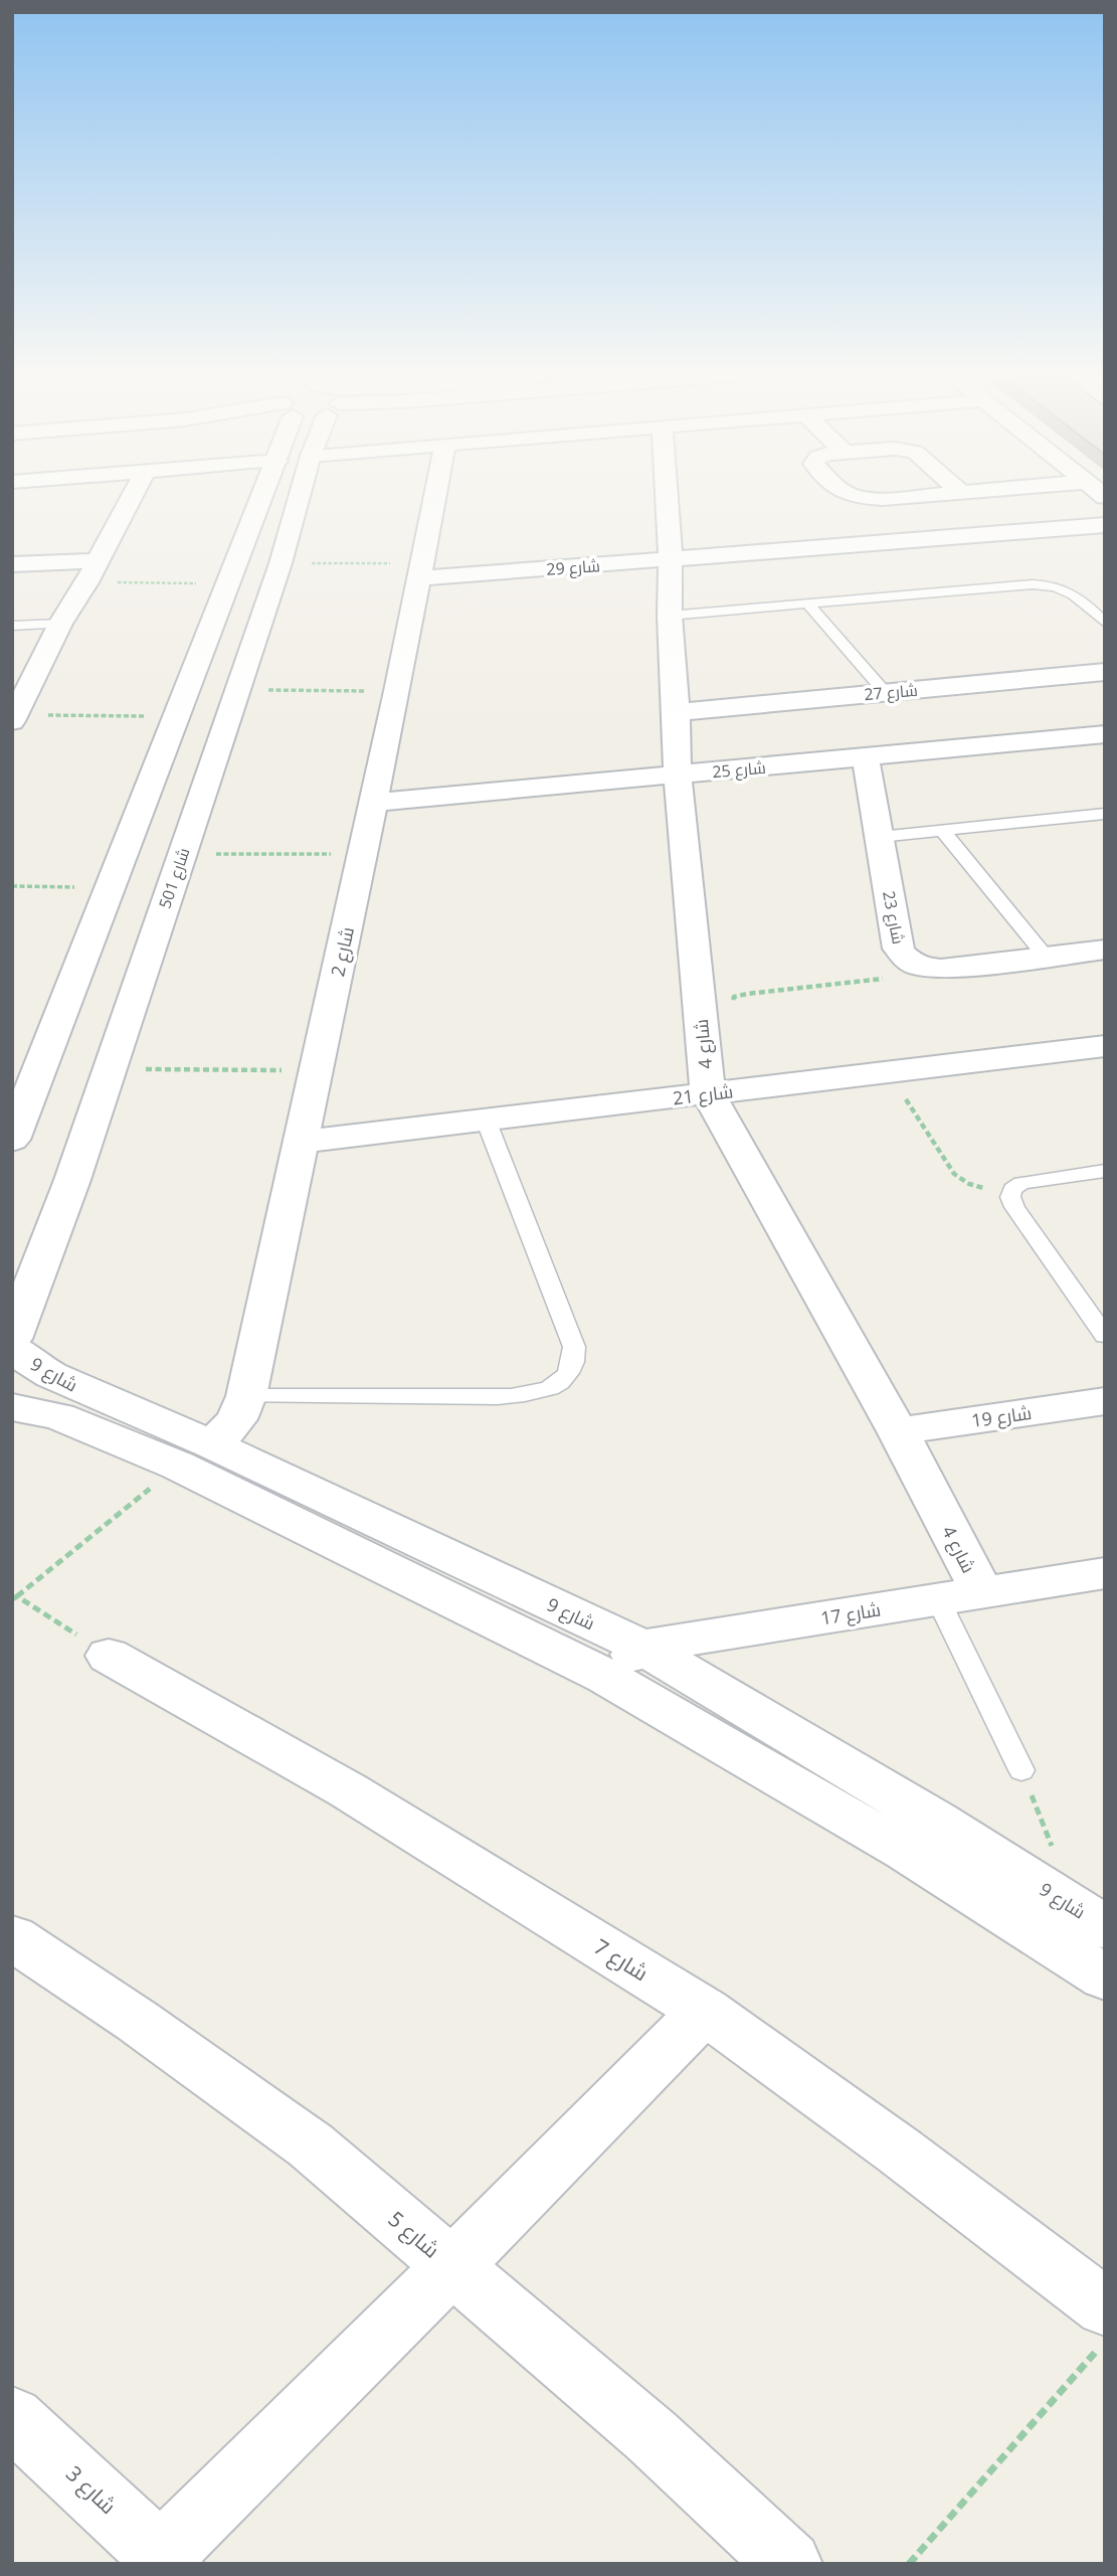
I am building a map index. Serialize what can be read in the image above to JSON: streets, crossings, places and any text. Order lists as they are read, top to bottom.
{
  "streets": {
    "street": [
      "شارع 29",
      "شارع 27",
      "شارع 25",
      "شارع 501",
      "شارع 23",
      "شارع 2",
      "شارع 4",
      "شارع 21",
      "شارع 9",
      "شارع 19",
      "شارع 17",
      "شارع 7",
      "شارع 5",
      "شارع 3"
    ]
  },
  "crossings": [
    ["شارع 29", "شارع 2"],
    ["شارع 29", "شارع 4"],
    ["شارع 27", "شارع 4"],
    ["شارع 25", "شارع 23"],
    ["شارع 25", "شارع 2"],
    ["شارع 25", "شارع 4"],
    ["شارع 2", "شارع 21"],
    ["شارع 2", "شارع 9"],
    ["شارع 4", "شارع 21"],
    ["شارع 4", "شارع 19"],
    ["شارع 4", "شارع 17"],
    ["شارع 9", "شارع 17"]
  ]
}
